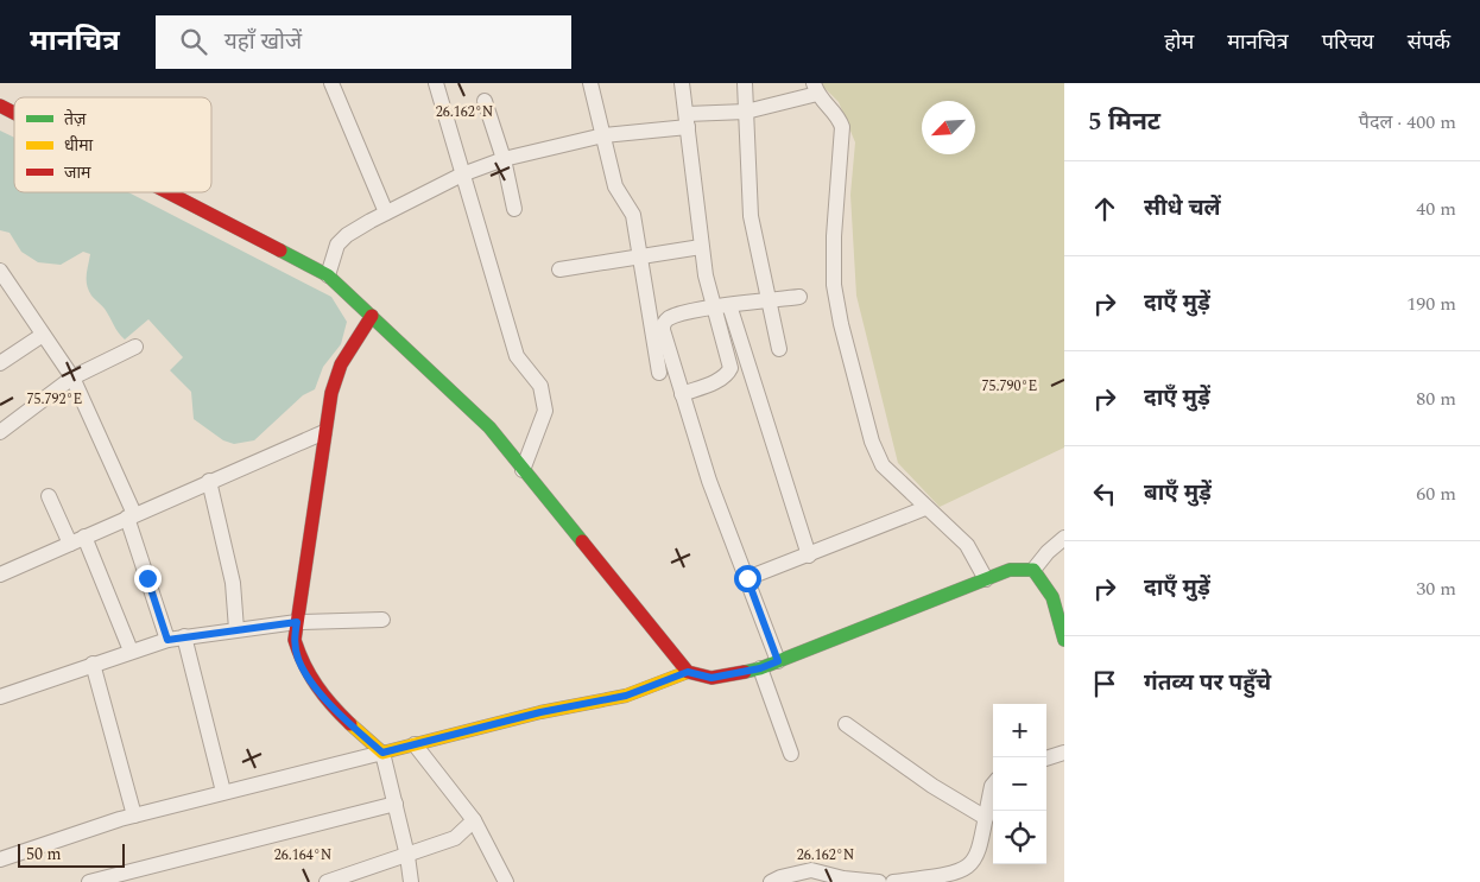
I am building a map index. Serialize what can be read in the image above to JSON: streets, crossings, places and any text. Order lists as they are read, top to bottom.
{
  "legend": ["तेज़", "धीमा", "जाम"],
  "scale_bar": "50 m",
  "north": "bottom left",
  "page": {
    "header": "मानचित्र",
    "search": "यहाँ खोजें",
    "nav": [
      "होम",
      "मानचित्र",
      "परिचय",
      "संपर्क"
    ],
    "heading": ["5 मिनट", "पैदल · 400 m"],
    "list": [
      ["सीधे चलें", "40 m"],
      ["दाएँ मुड़ें", "190 m"],
      ["दाएँ मुड़ें", "80 m"],
      ["बाएँ मुड़ें", "60 m"],
      ["दाएँ मुड़ें", "30 m"],
      "गंतव्य पर पहुँचे"
    ],
    "map_buttons": ["+", "−"],
    "scale": "50 m"
  },
  "coordinates": [
    "26.162°N",
    "75.790°E",
    "75.792°E",
    "26.164°N"
  ]
}
